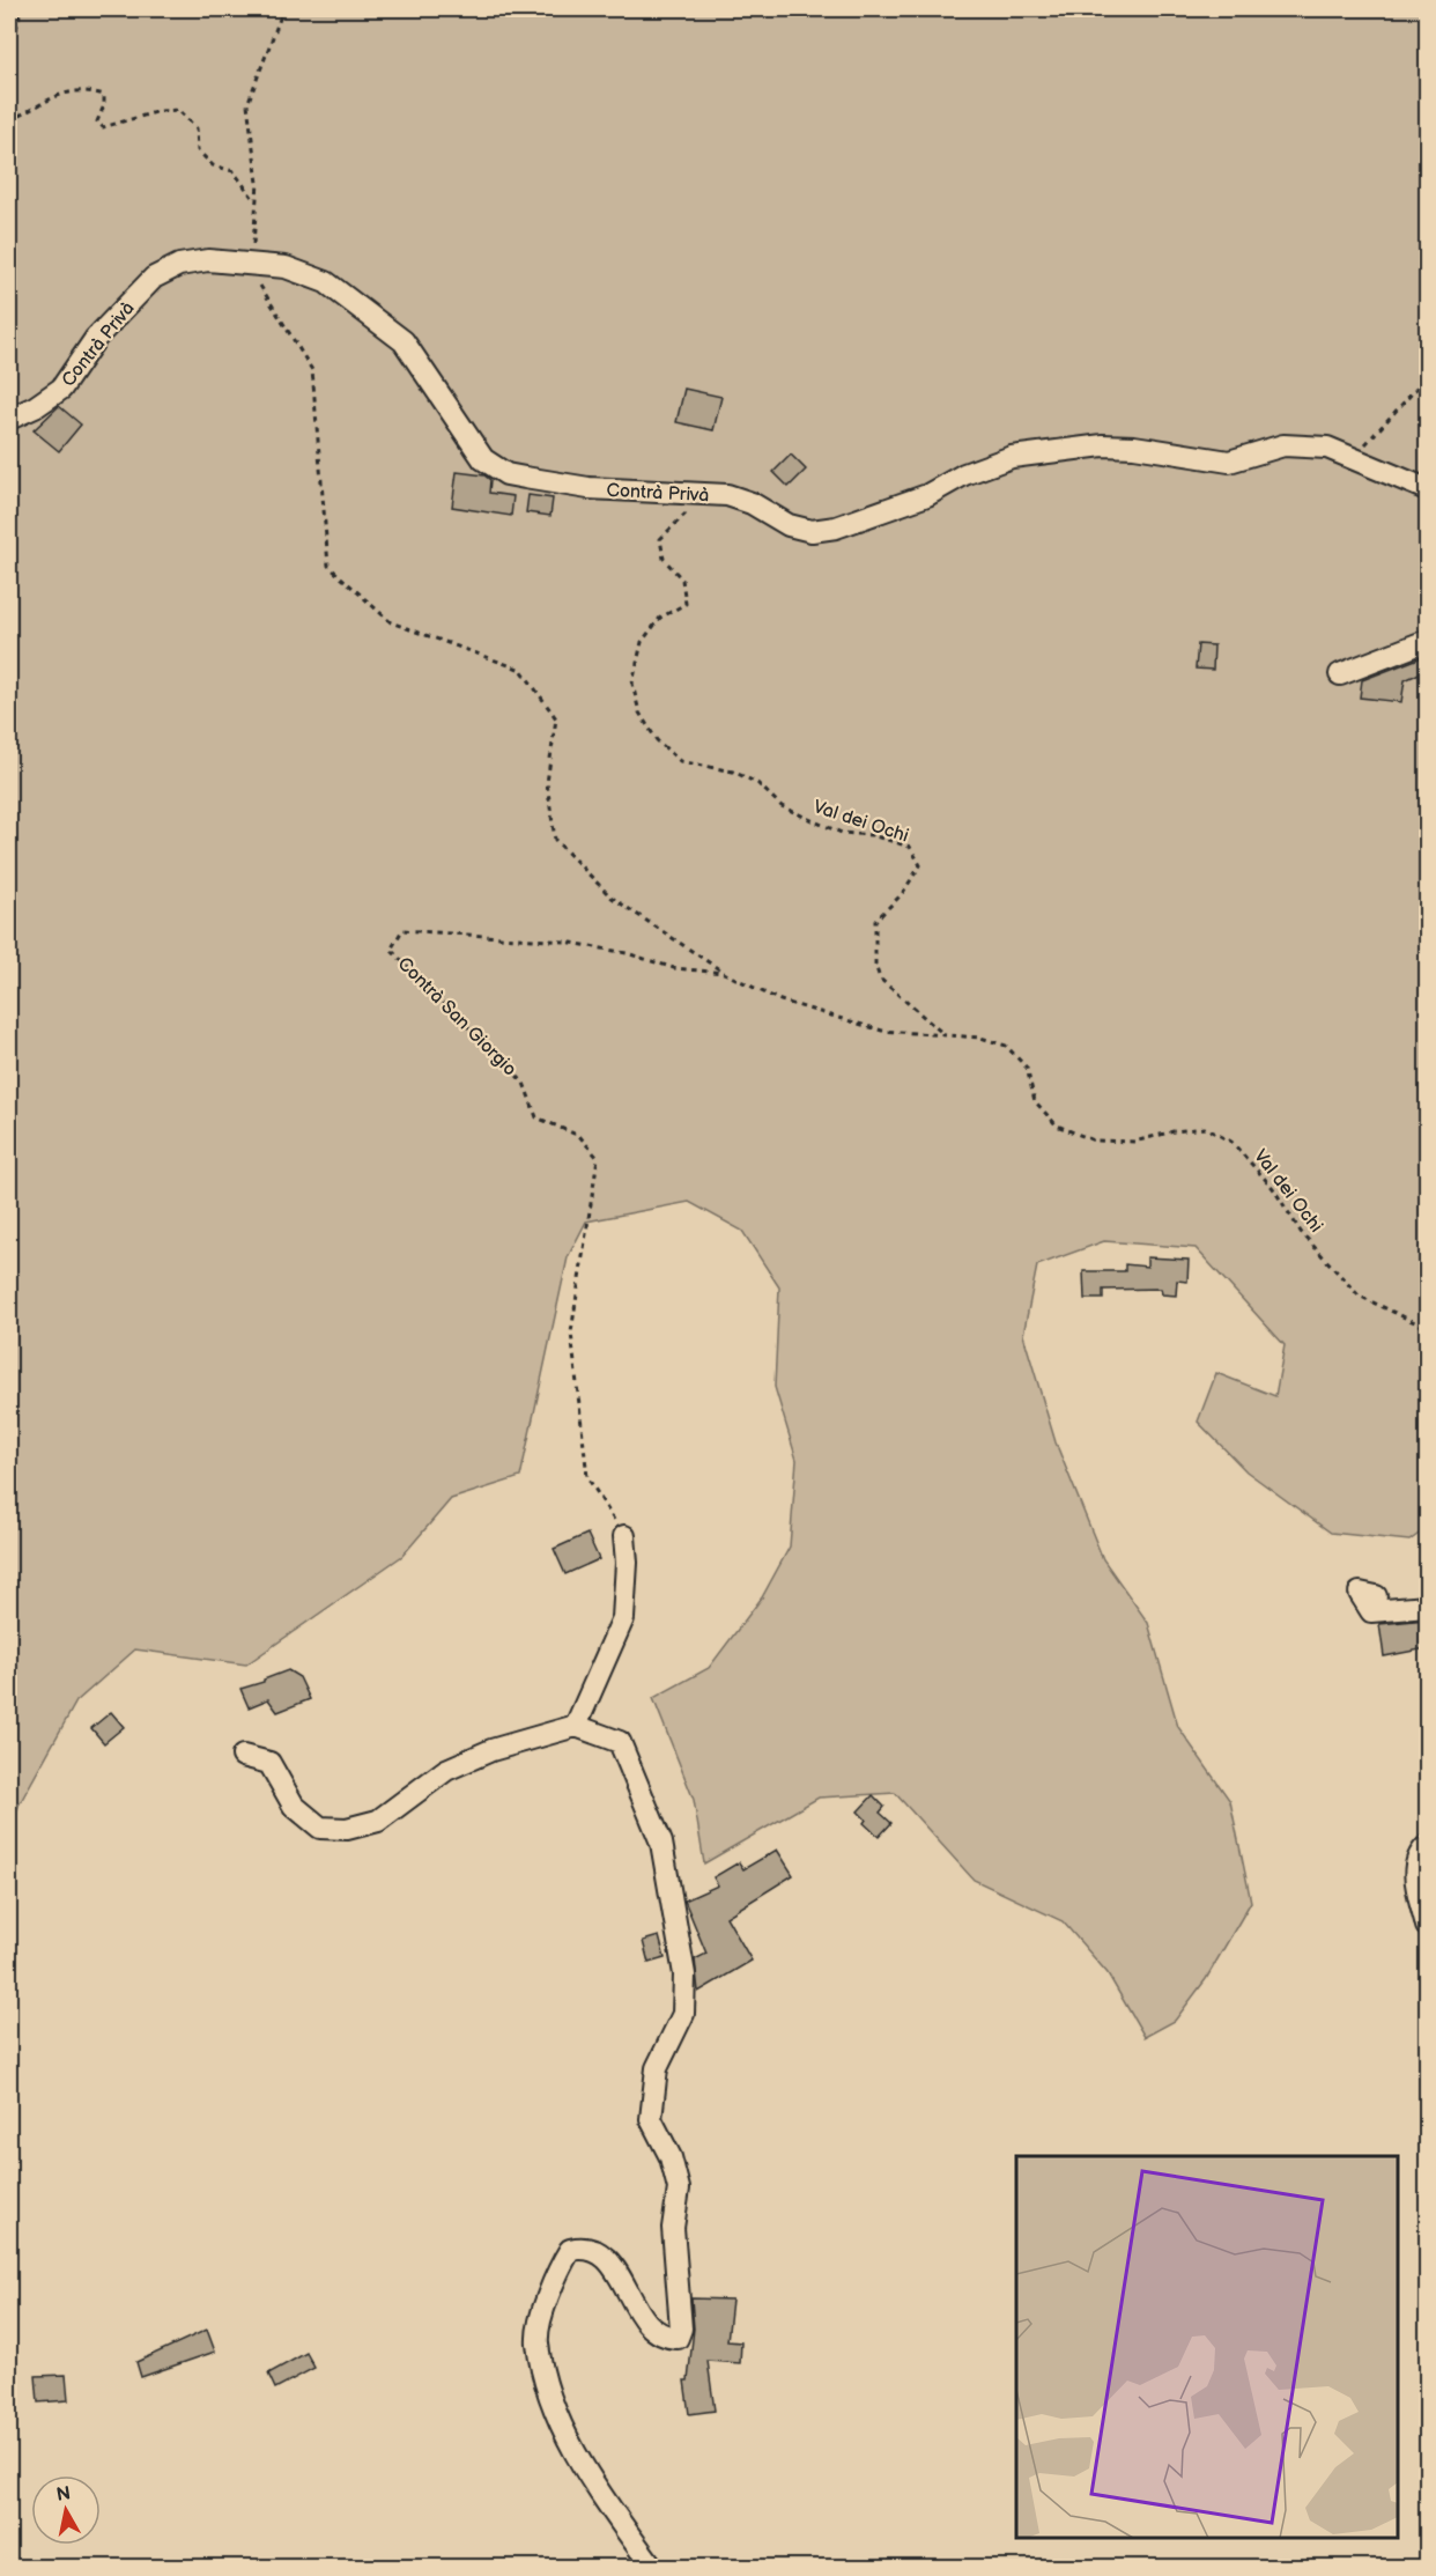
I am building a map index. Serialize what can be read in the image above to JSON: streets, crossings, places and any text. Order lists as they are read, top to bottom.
{
  "streets": {
    "street": ["Contrà Privà"],
    "path": ["Val dei Ochi", "Contrà San Giorgio"]
  },
  "crossings": [
    ["Val dei Ochi", "Contrà San Giorgio"]
  ],
  "north": "top"
}
